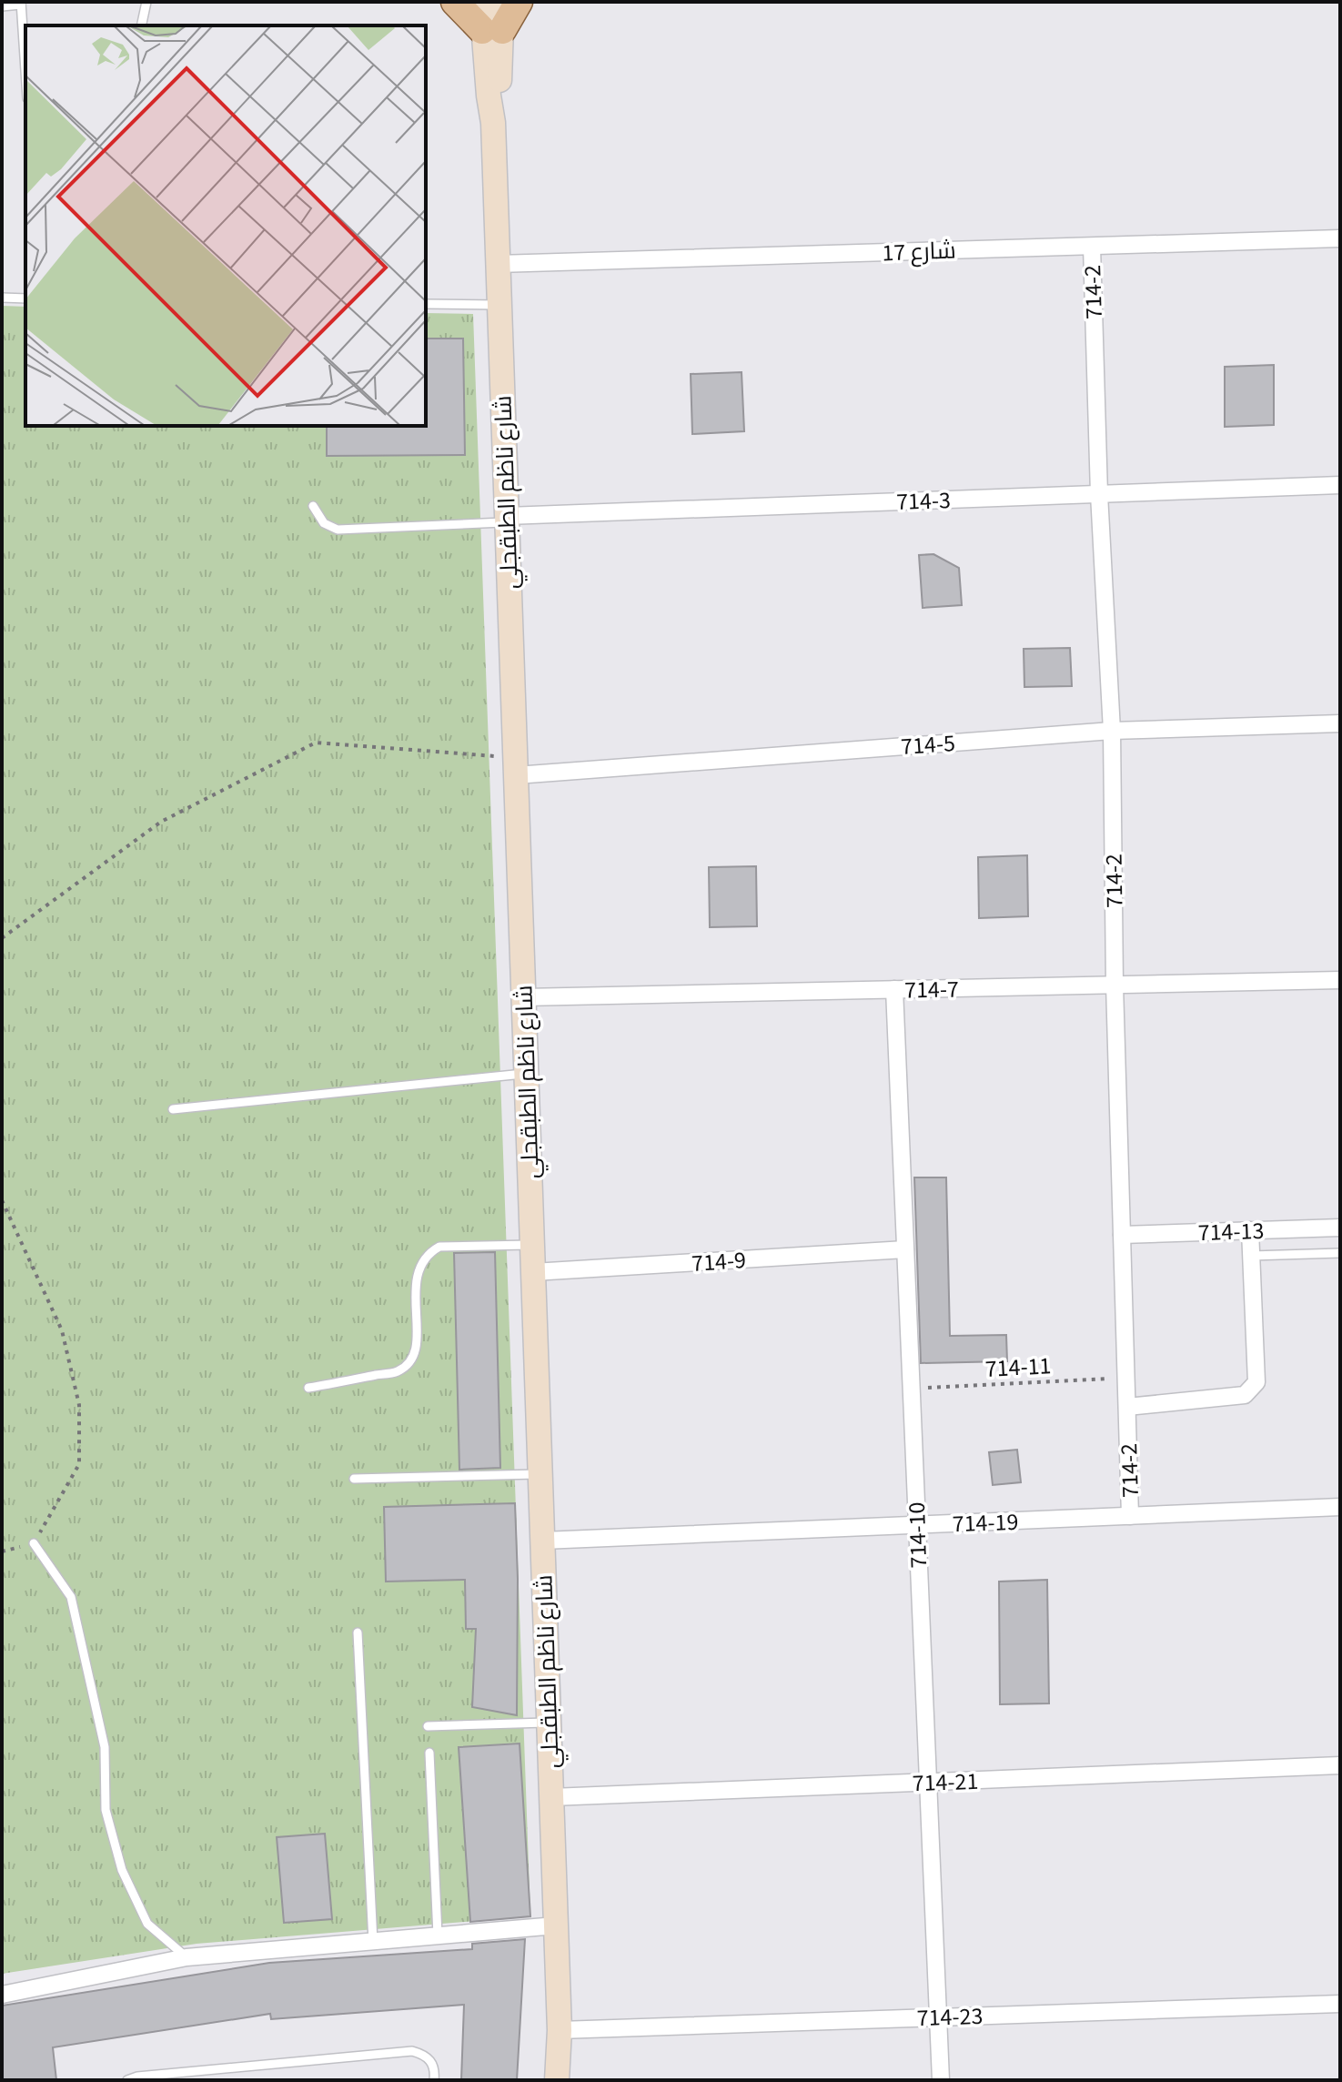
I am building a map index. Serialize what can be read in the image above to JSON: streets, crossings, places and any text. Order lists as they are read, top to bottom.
{
  "streets": {
    "main road": ["شارع ناظم الطبقجلي"],
    "street": [
      "شارع 17",
      "714-2",
      "714-3",
      "714-5",
      "714-7",
      "714-13",
      "714-9",
      "714-19",
      "714-10",
      "714-21",
      "714-23"
    ],
    "path": ["714-11"]
  },
  "crossings": [
    ["شارع 17", "714-2"],
    ["شارع 17", "شارع ناظم الطبقجلي"],
    ["714-2", "714-3"],
    ["714-2", "714-5"],
    ["714-2", "714-7"],
    ["714-2", "714-13"],
    ["714-2", "714-11"],
    ["714-2", "714-19"],
    ["شارع ناظم الطبقجلي", "714-3"],
    ["شارع ناظم الطبقجلي", "714-5"],
    ["شارع ناظم الطبقجلي", "714-7"],
    ["شارع ناظم الطبقجلي", "714-9"],
    ["شارع ناظم الطبقجلي", "714-19"],
    ["شارع ناظم الطبقجلي", "714-21"],
    ["شارع ناظم الطبقجلي", "714-23"],
    ["714-7", "714-10"],
    ["714-9", "714-10"],
    ["714-11", "714-10"],
    ["714-19", "714-10"],
    ["714-10", "714-21"],
    ["714-10", "714-23"]
  ]
}
